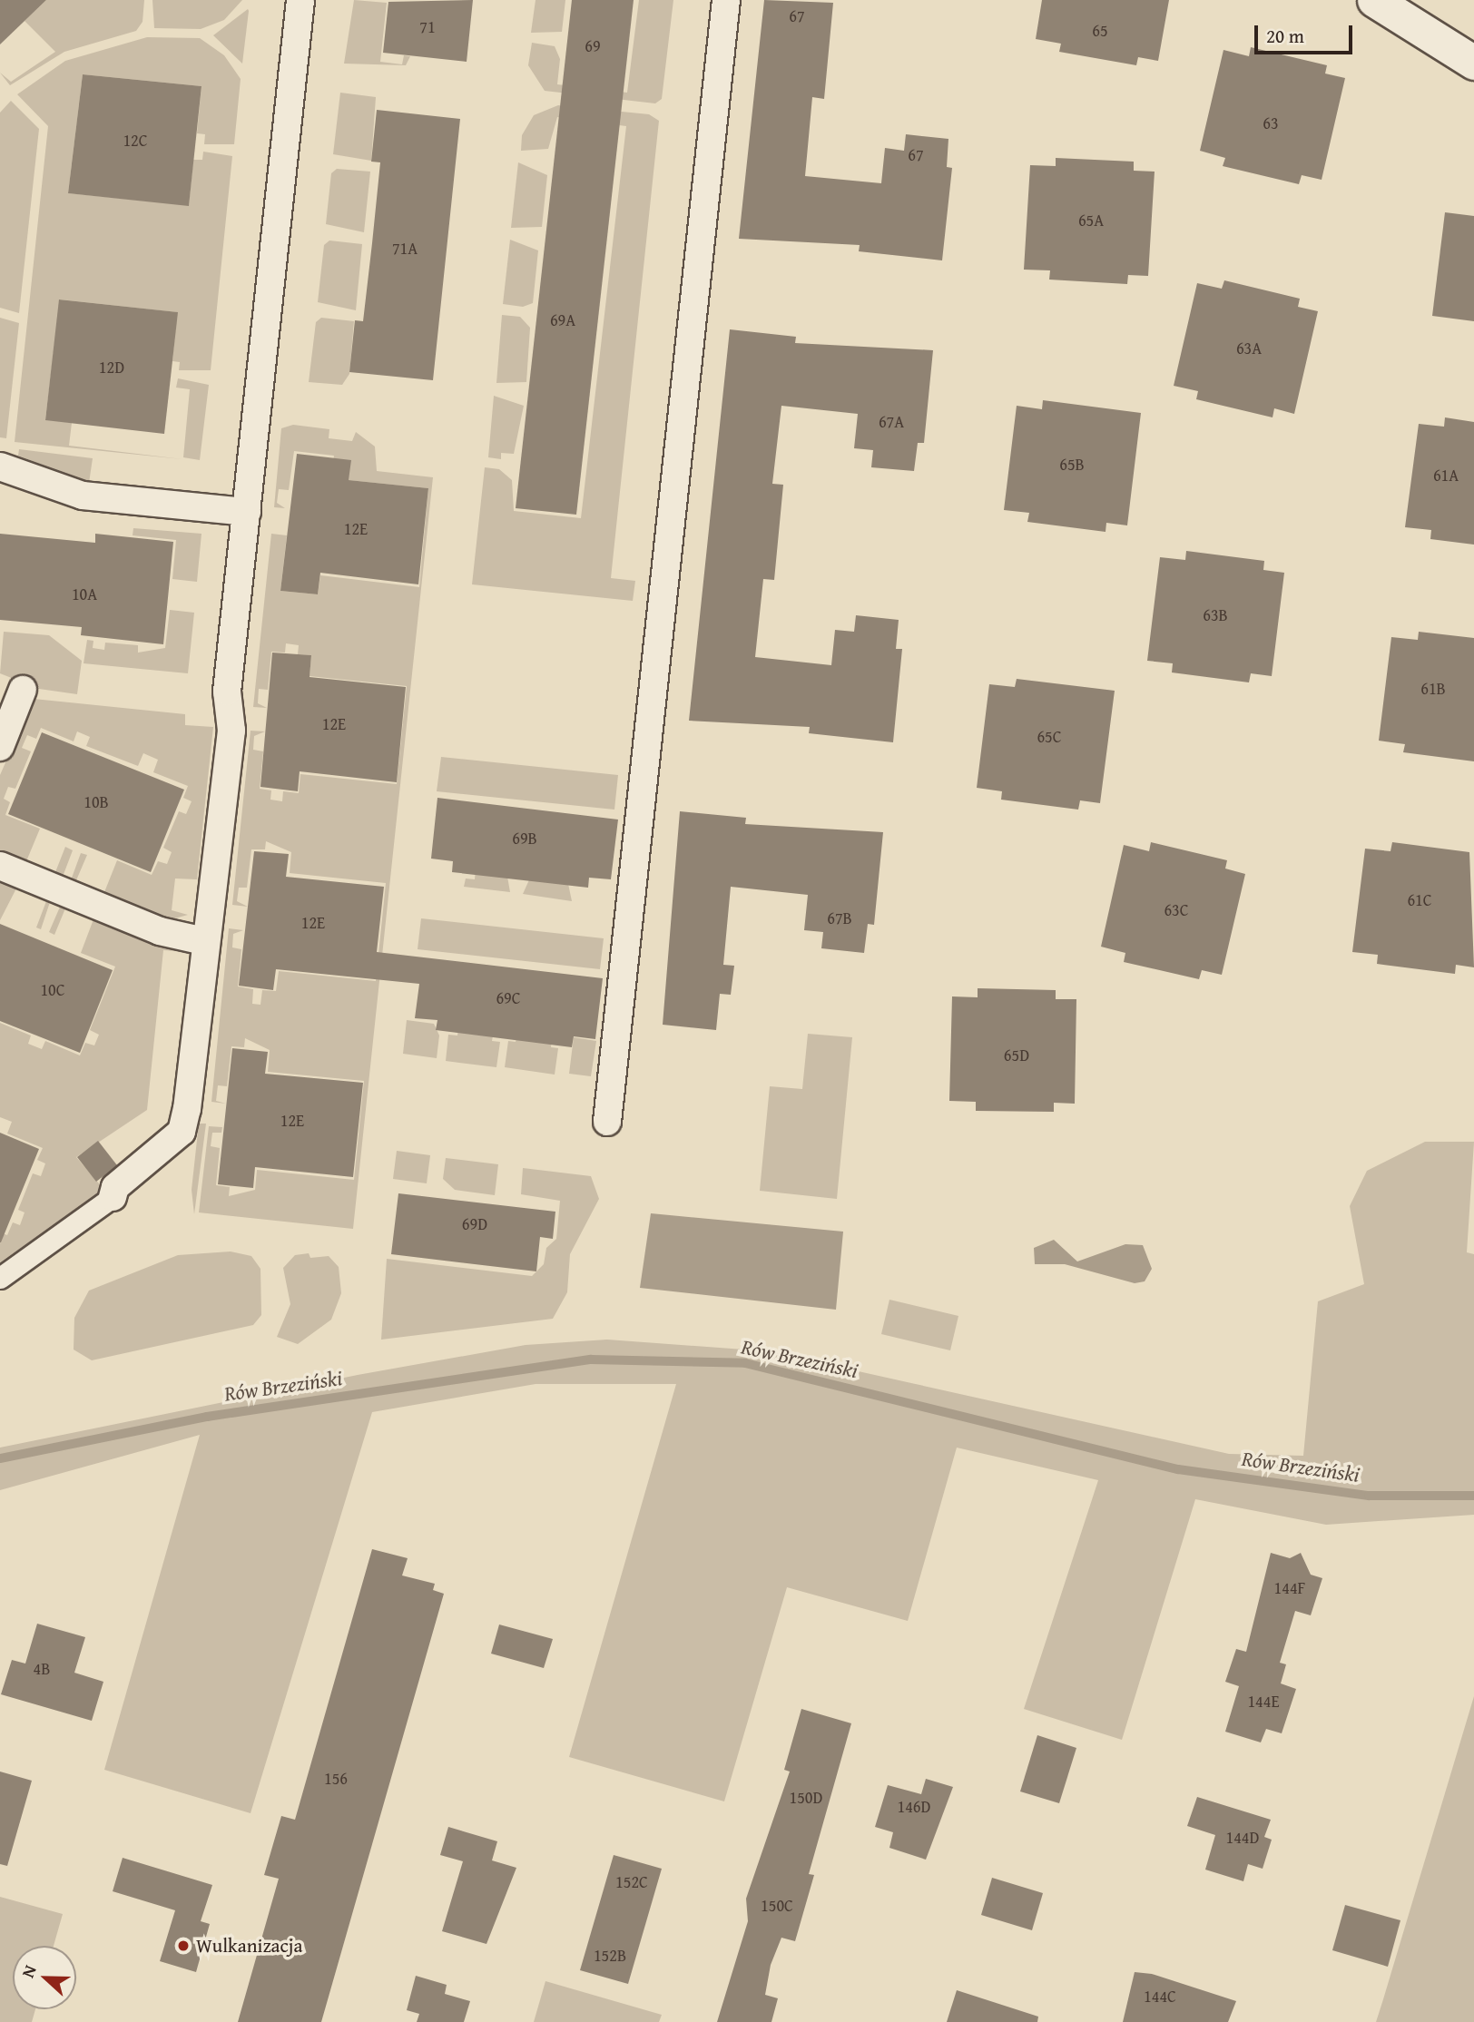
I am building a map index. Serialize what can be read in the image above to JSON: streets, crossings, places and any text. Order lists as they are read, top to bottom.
{
  "water": ["Rów Brzeziński"],
  "places": ["Wulkanizacja"],
  "house_numbers": [
    "67",
    "71",
    "65",
    "69",
    "63",
    "12C",
    "67",
    "65A",
    "71A",
    "69A",
    "63A",
    "12D",
    "67A",
    "65B",
    "61A",
    "12E",
    "10A",
    "63B",
    "61B",
    "12E",
    "65C",
    "10B",
    "69B",
    "61C",
    "63C",
    "67B",
    "12E",
    "10C",
    "69C",
    "65D",
    "12E",
    "69D",
    "144F",
    "4B",
    "144E",
    "156",
    "150D",
    "146D",
    "144D",
    "152C",
    "150C",
    "152B",
    "144C"
  ],
  "scale_bar": "20 m",
  "north": "left"
}
